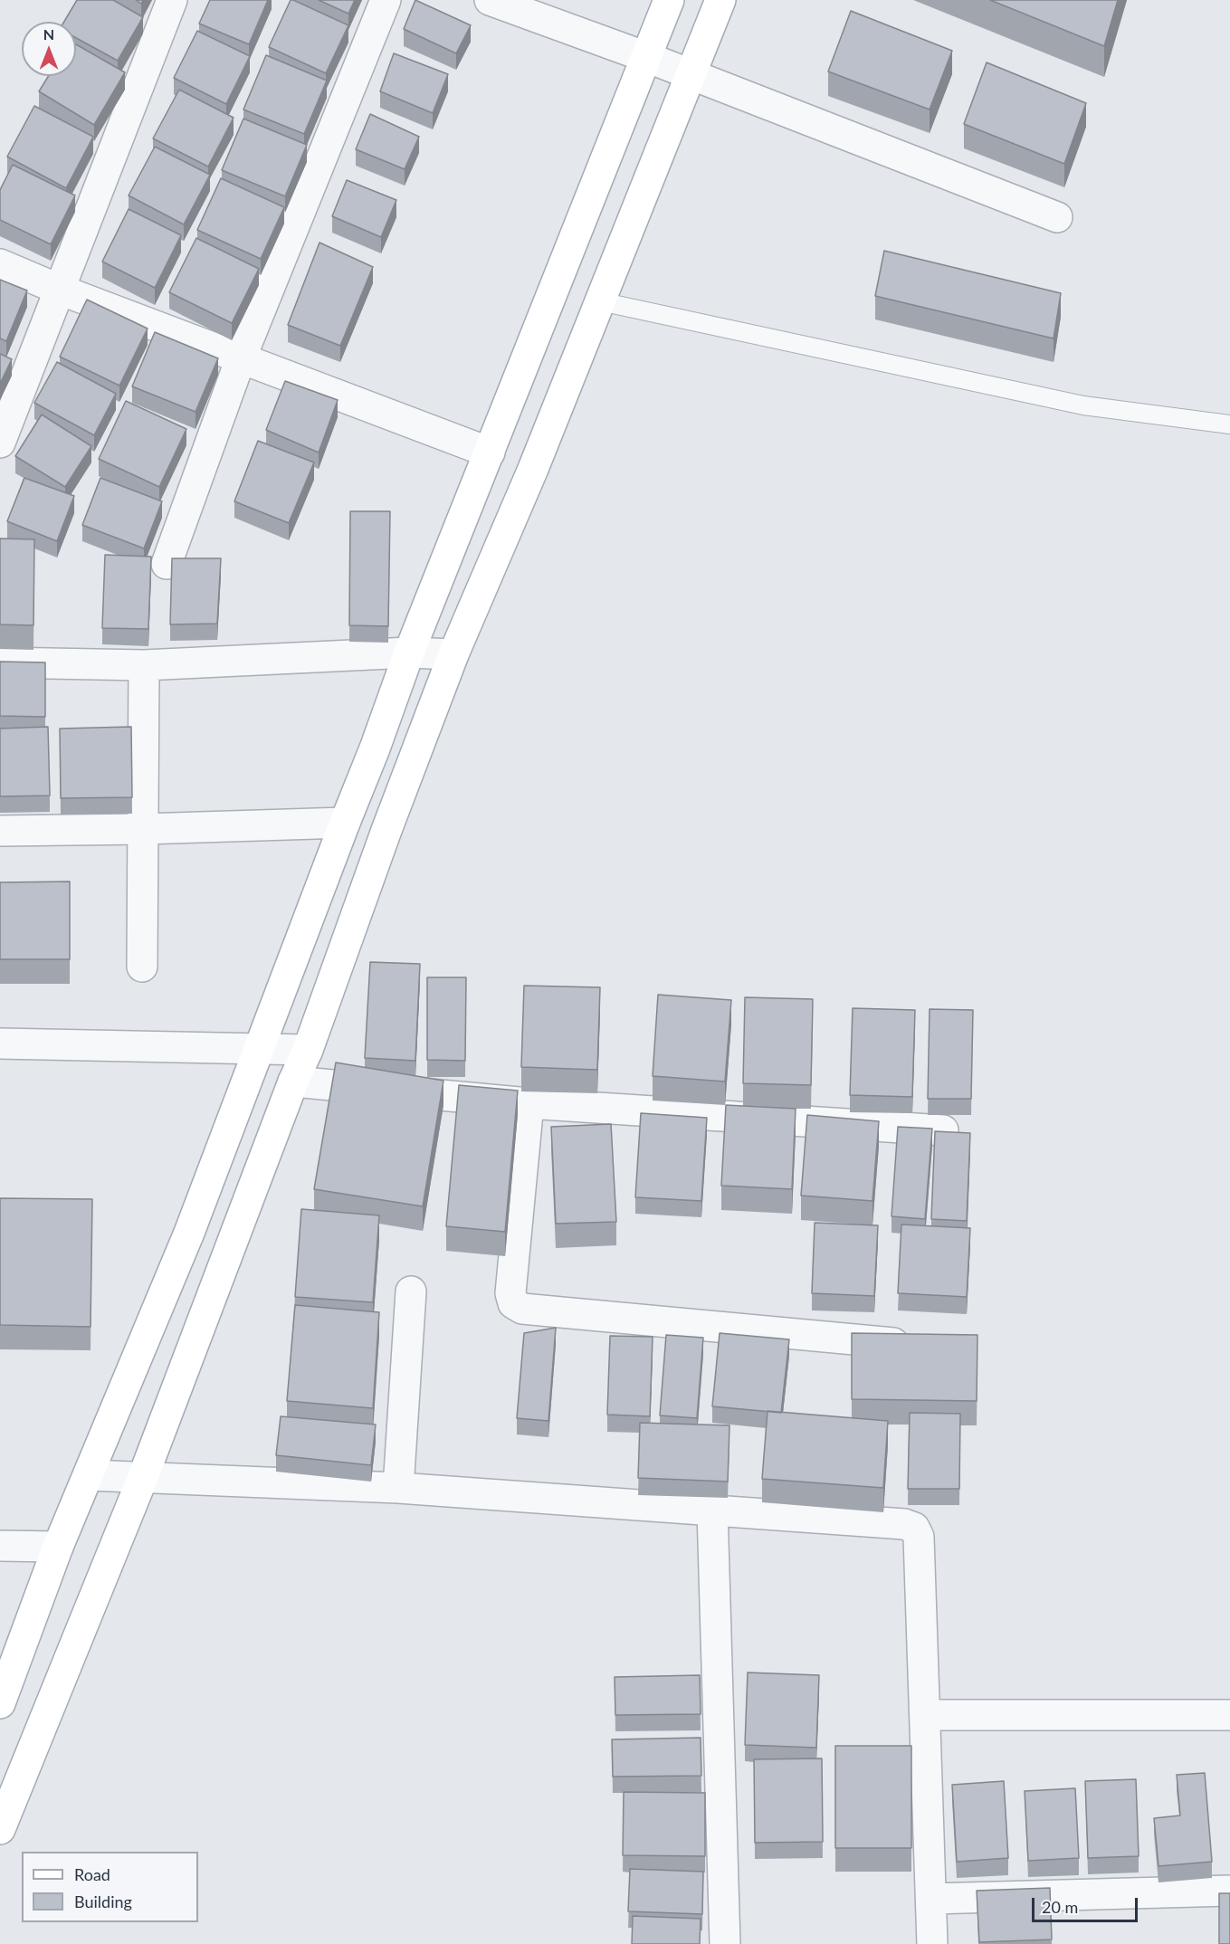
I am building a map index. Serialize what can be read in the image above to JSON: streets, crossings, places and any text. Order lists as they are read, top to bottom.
{
  "legend": ["Road", "Building"],
  "scale_bar": "20 m",
  "north": "top"
}
